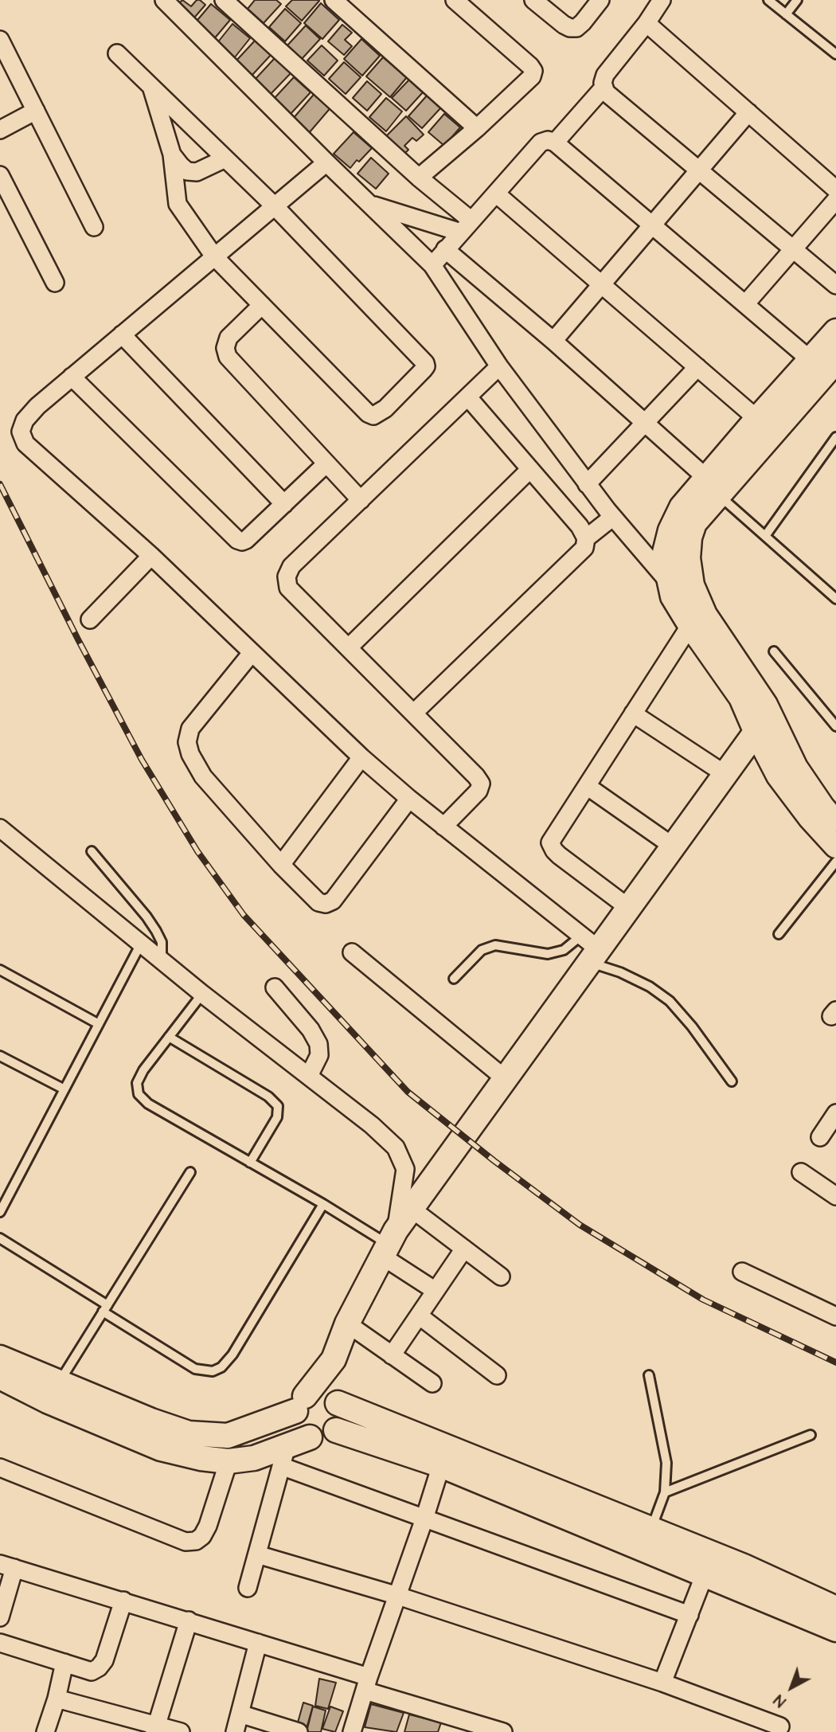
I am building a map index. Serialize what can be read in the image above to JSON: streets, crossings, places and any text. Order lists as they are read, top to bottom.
{
  "north": "bottom left"
}
